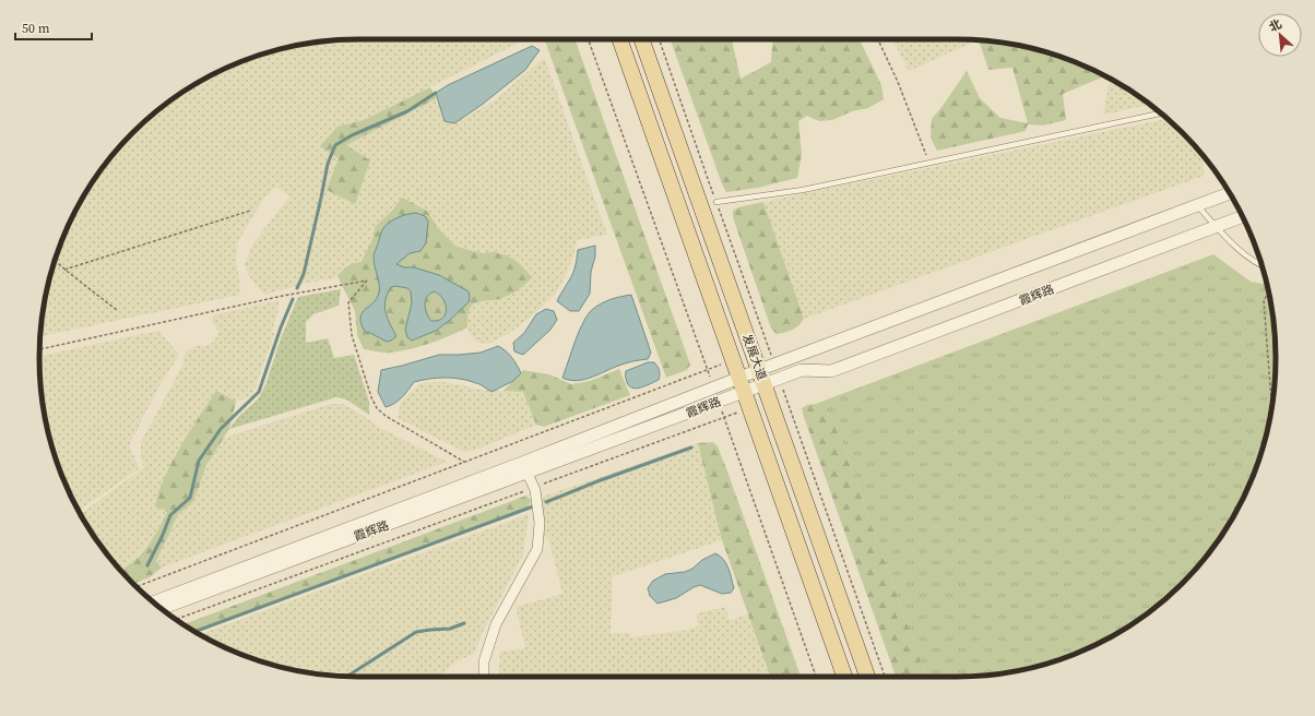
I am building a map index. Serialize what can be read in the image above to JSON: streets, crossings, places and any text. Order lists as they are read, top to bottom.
{
  "streets": {
    "main road": ["发展大道"],
    "street": ["霞辉路"]
  },
  "crossings": [
    ["霞辉路", "发展大道"]
  ],
  "scale_bar": "50 m",
  "north": "top left"
}
